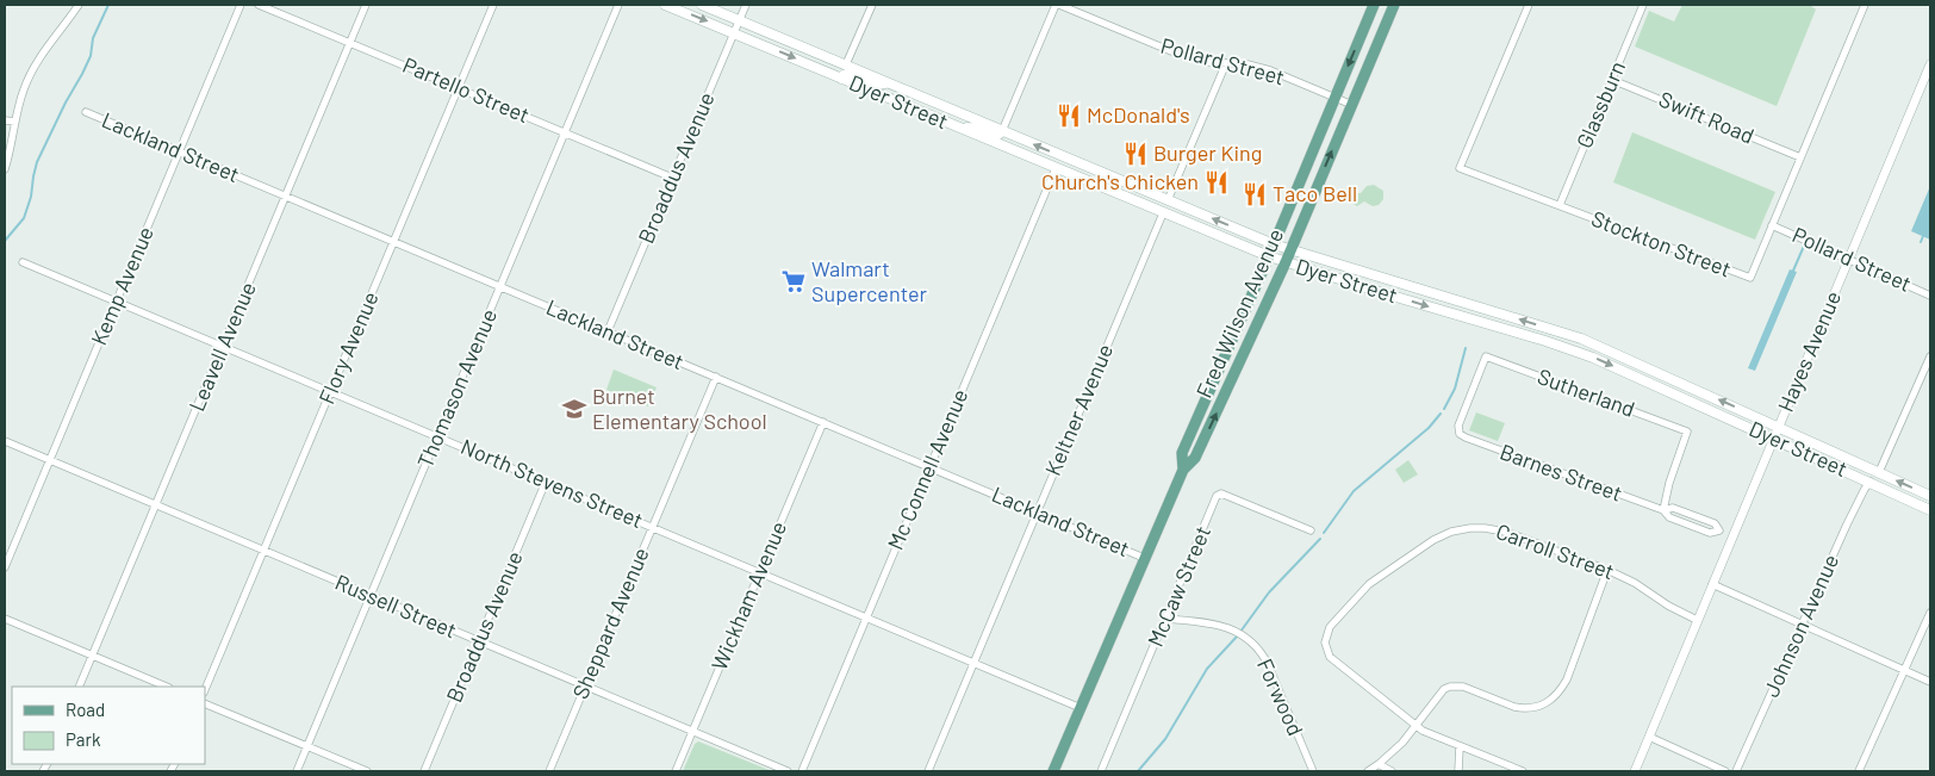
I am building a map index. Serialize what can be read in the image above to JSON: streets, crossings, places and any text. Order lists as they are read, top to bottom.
{
  "streets": {
    "main road": ["Dyer Street", "Fred Wilson Avenue"],
    "street": [
      "Pollard Street",
      "Partello Street",
      "Glassburn",
      "Swift Road",
      "Lackland Street",
      "Broaddus Avenue",
      "Stockton Street",
      "Kemp Avenue",
      "Leavell Avenue",
      "Flory Avenue",
      "Hayes Avenue",
      "Thomason Avenue",
      "Sutherland",
      "Keltner Avenue",
      "Mc Connell Avenue",
      "Barnes Street",
      "North Stevens Street",
      "Carroll Street",
      "McCaw Street",
      "Wickham Avenue",
      "Russell Street",
      "Sheppard Avenue",
      "Johnson Avenue",
      "Forwood"
    ]
  },
  "crossings": [
    ["Pollard Street", "Stockton Street"],
    ["Pollard Street", "Fred Wilson Avenue"],
    ["Pollard Street", "Hayes Avenue"],
    ["Partello Street", "Broaddus Avenue"],
    ["Partello Street", "Leavell Avenue"],
    ["Partello Street", "Flory Avenue"],
    ["Partello Street", "Thomason Avenue"],
    ["Dyer Street", "Broaddus Avenue"],
    ["Dyer Street", "Fred Wilson Avenue"],
    ["Dyer Street", "Hayes Avenue"],
    ["Dyer Street", "Keltner Avenue"],
    ["Dyer Street", "Mc Connell Avenue"],
    ["Dyer Street", "Johnson Avenue"],
    ["Glassburn", "Swift Road"],
    ["Glassburn", "Stockton Street"],
    ["Swift Road", "Stockton Street"],
    ["Lackland Street", "Broaddus Avenue"],
    ["Lackland Street", "Kemp Avenue"],
    ["Lackland Street", "Fred Wilson Avenue"],
    ["Lackland Street", "Leavell Avenue"],
    ["Lackland Street", "Flory Avenue"],
    ["Lackland Street", "Thomason Avenue"],
    ["Lackland Street", "Keltner Avenue"],
    ["Lackland Street", "Mc Connell Avenue"],
    ["Lackland Street", "Wickham Avenue"],
    ["Lackland Street", "Sheppard Avenue"],
    ["Broaddus Avenue", "North Stevens Street"],
    ["Broaddus Avenue", "Russell Street"],
    ["Kemp Avenue", "North Stevens Street"],
    ["Kemp Avenue", "Russell Street"],
    ["Fred Wilson Avenue", "North Stevens Street"],
    ["Leavell Avenue", "North Stevens Street"],
    ["Leavell Avenue", "Russell Street"],
    ["Flory Avenue", "North Stevens Street"],
    ["Flory Avenue", "Russell Street"],
    ["Hayes Avenue", "Barnes Street"],
    ["Hayes Avenue", "Carroll Street"],
    ["Thomason Avenue", "North Stevens Street"],
    ["Thomason Avenue", "Russell Street"],
    ["Sutherland", "Barnes Street"],
    ["Keltner Avenue", "North Stevens Street"],
    ["Mc Connell Avenue", "North Stevens Street"],
    ["North Stevens Street", "Wickham Avenue"],
    ["North Stevens Street", "Sheppard Avenue"],
    ["McCaw Street", "Forwood"],
    ["Wickham Avenue", "Russell Street"],
    ["Russell Street", "Sheppard Avenue"]
  ],
  "places": {
    "restaurant": [
      "McDonald's",
      "Burger King",
      "Church's Chicken",
      "Taco Bell"
    ],
    "supermarket": ["Walmart Supercenter"],
    "school or university": ["Burnet Elementary School"]
  },
  "legend": ["Road", "Park"]
}
